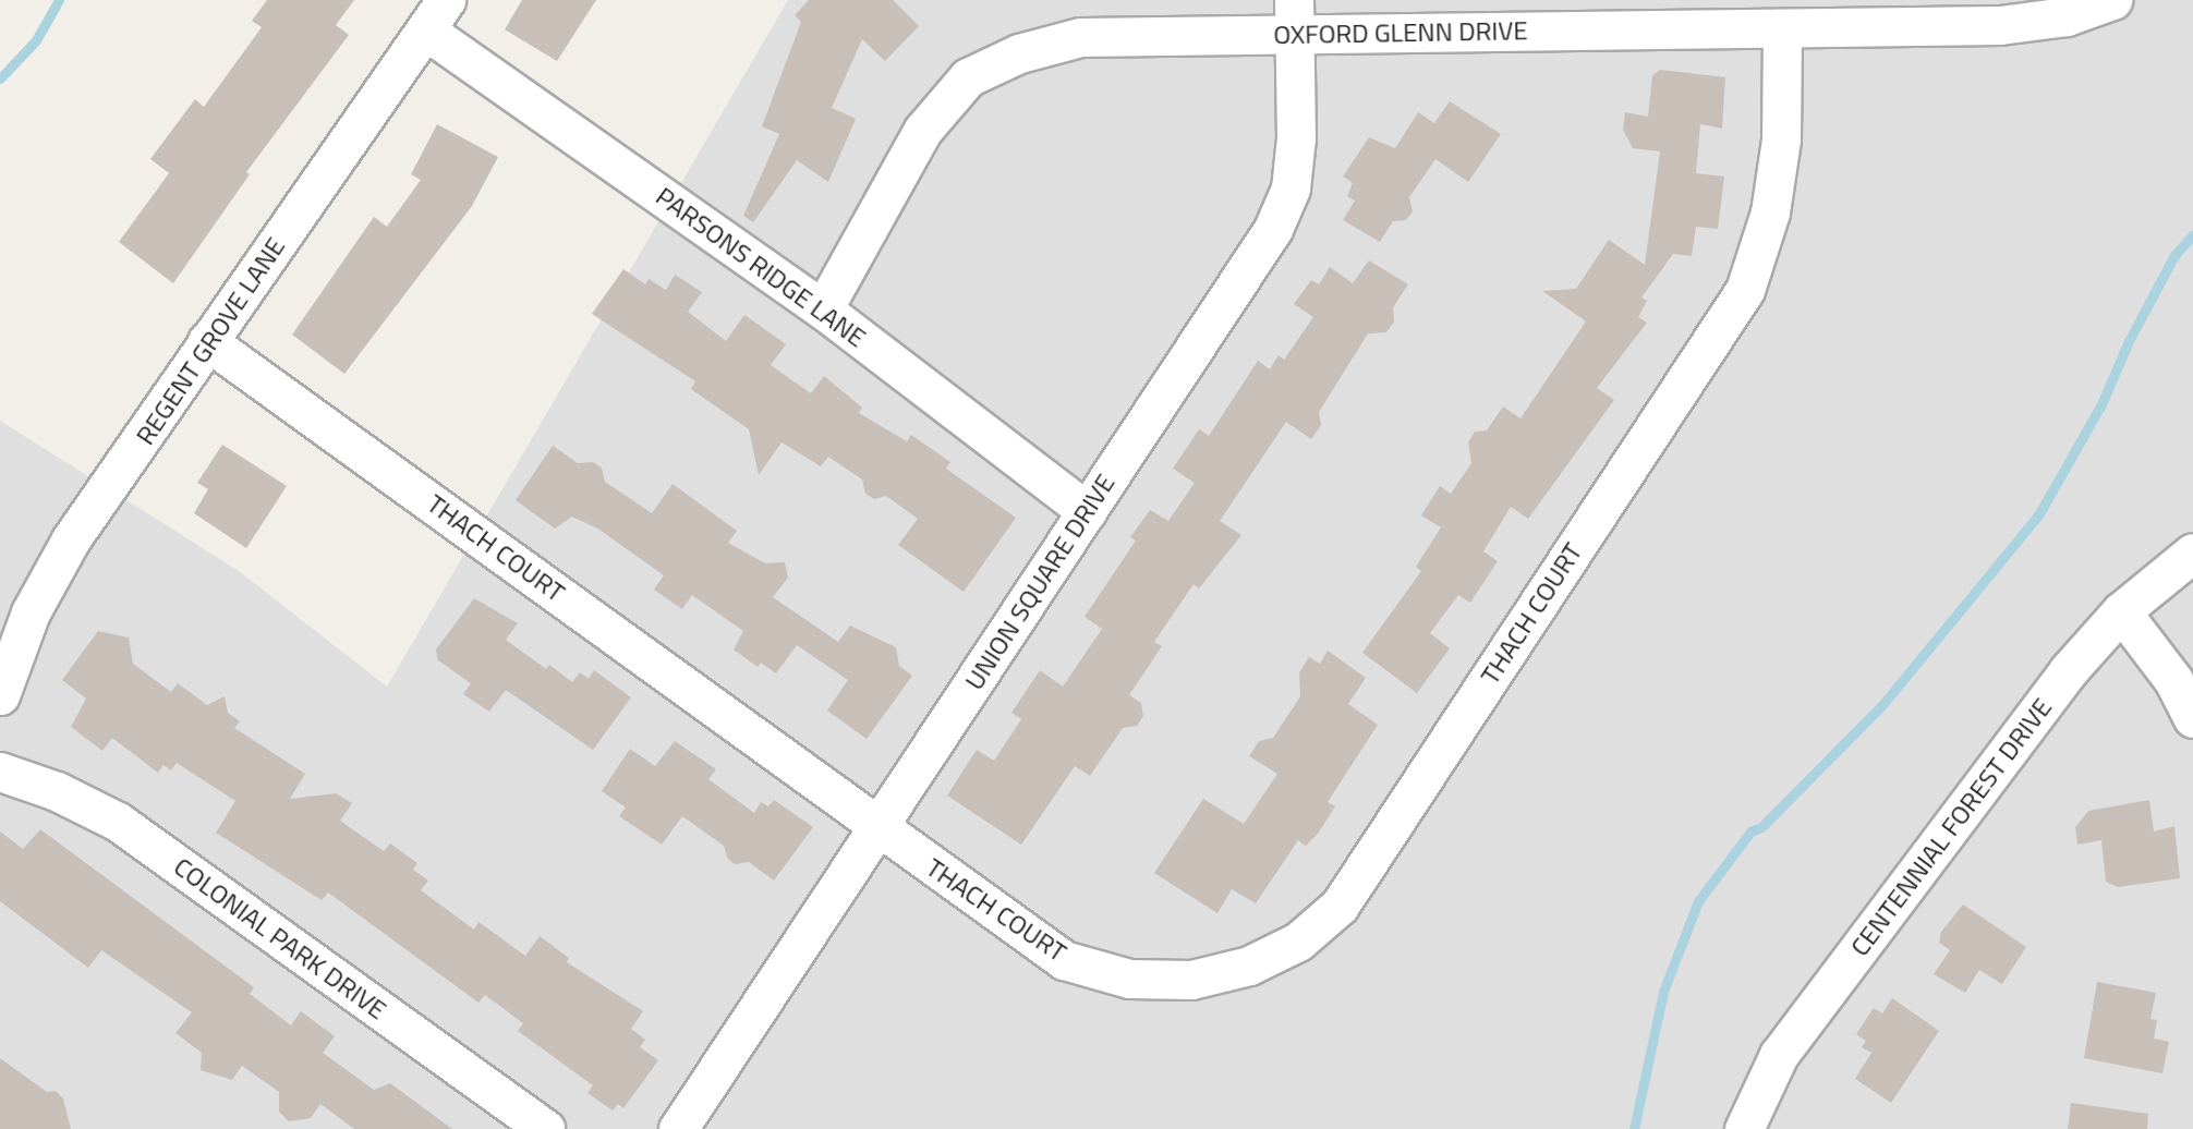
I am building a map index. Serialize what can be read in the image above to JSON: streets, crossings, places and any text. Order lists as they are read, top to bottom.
{
  "streets": {
    "street": [
      "OXFORD GLENN DRIVE",
      "PARSONS RIDGE LANE",
      "REGENT GROVE LANE",
      "THACH COURT",
      "UNION SQUARE DRIVE",
      "CENTENNIAL FOREST DRIVE",
      "COLONIAL PARK DRIVE"
    ]
  },
  "crossings": [
    ["OXFORD GLENN DRIVE", "PARSONS RIDGE LANE"],
    ["OXFORD GLENN DRIVE", "THACH COURT"],
    ["OXFORD GLENN DRIVE", "UNION SQUARE DRIVE"],
    ["PARSONS RIDGE LANE", "REGENT GROVE LANE"],
    ["PARSONS RIDGE LANE", "UNION SQUARE DRIVE"],
    ["REGENT GROVE LANE", "THACH COURT"],
    ["THACH COURT", "UNION SQUARE DRIVE"]
  ]
}
